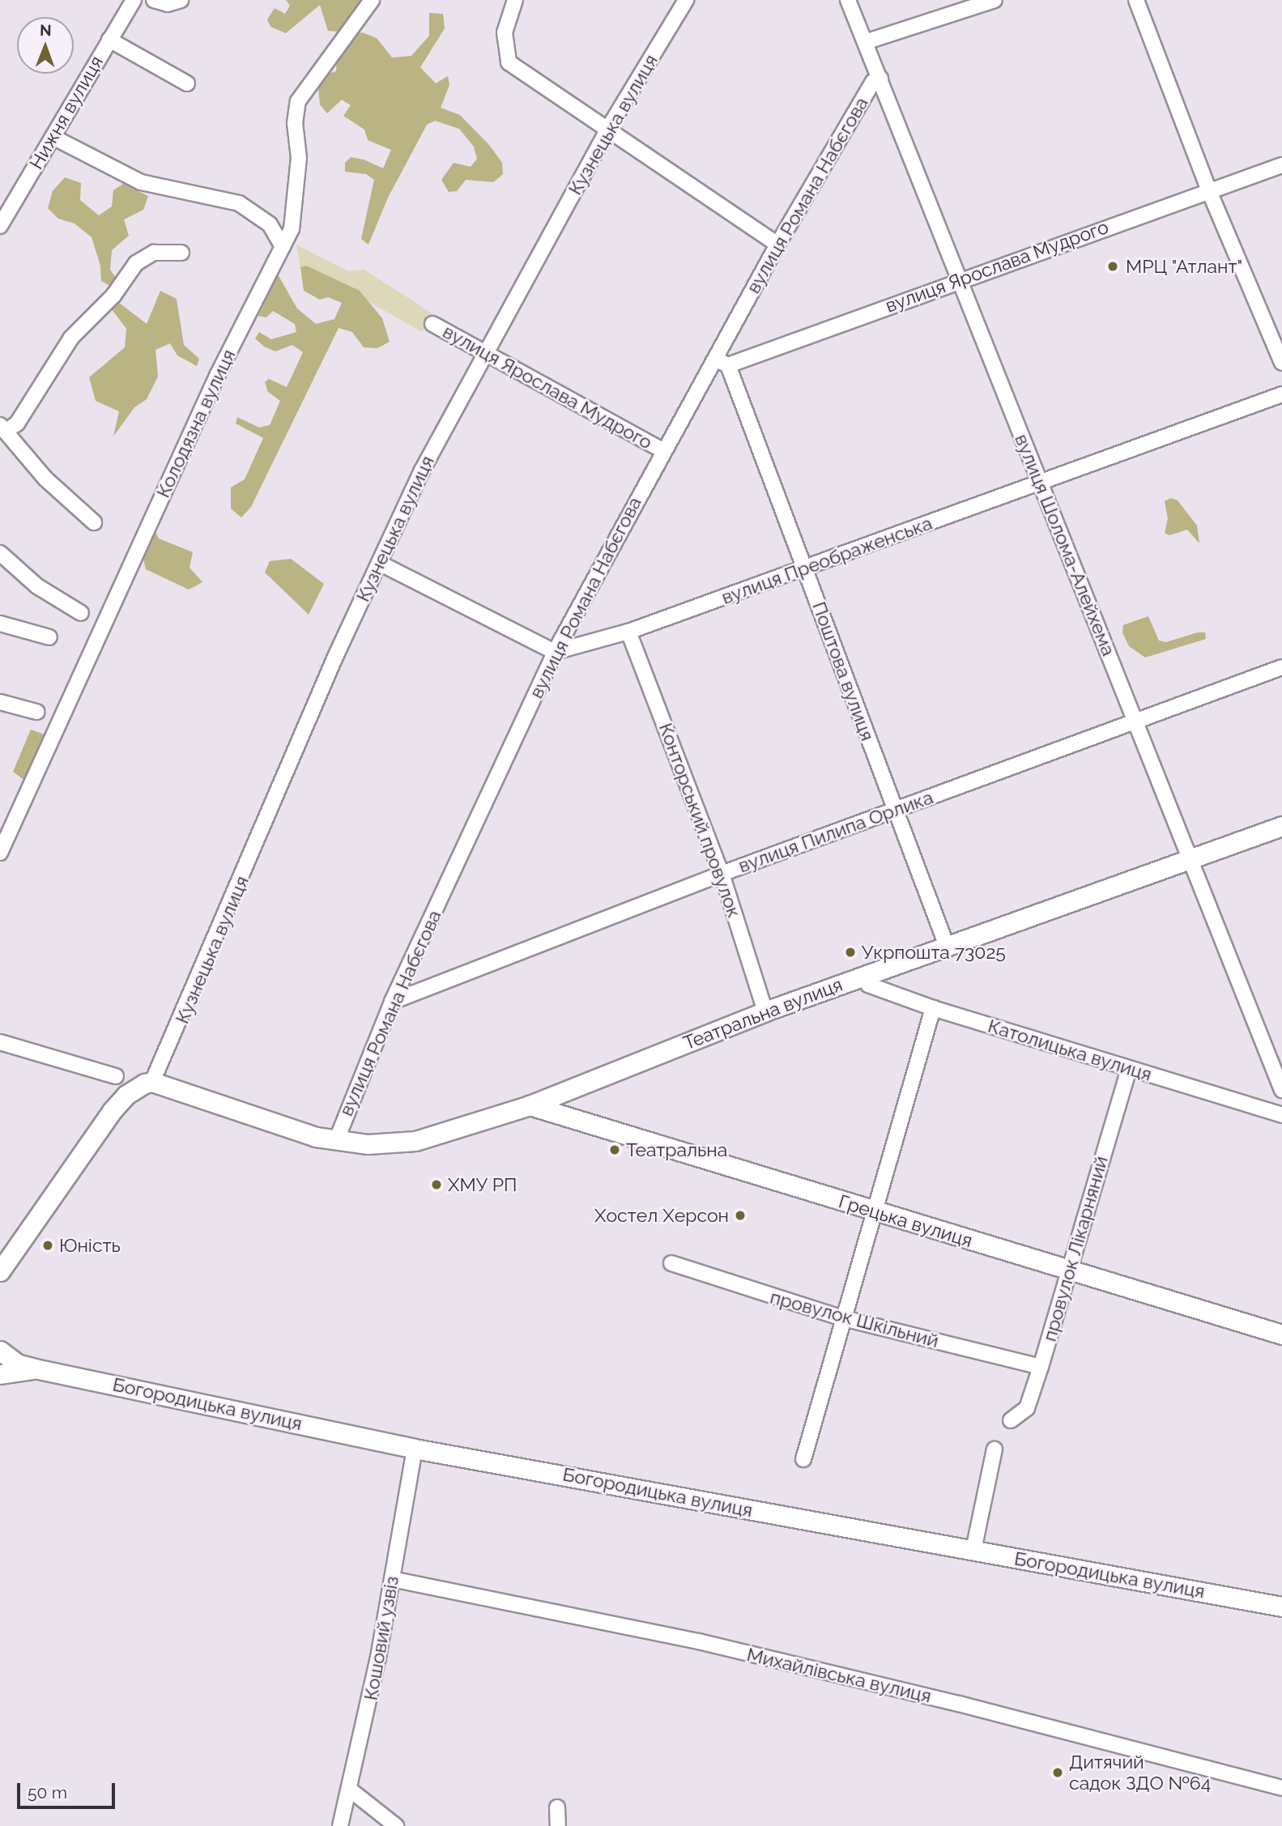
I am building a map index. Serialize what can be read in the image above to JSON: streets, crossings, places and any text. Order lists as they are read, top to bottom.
{
  "streets": {
    "street": [
      "Нижня вулиця",
      "Кузнецька вулиця",
      "вулиця Романа Набєгова",
      "вулиця Ярослава Мудрого",
      "Колодязна вулиця",
      "вулиця Шолома-Алейхема",
      "вулиця Преображенська",
      "Поштова вулиця",
      "Конторський провулок",
      "вулиця Пилипа Орлика",
      "Театральна вулиця",
      "Католицька вулиця",
      "Грецька вулиця",
      "провулок Лікарняний",
      "провулок Шкільний",
      "Богородицька вулиця",
      "Кошовий узвіз",
      "Михайлівська вулиця"
    ]
  },
  "crossings": [
    ["Кузнецька вулиця", "вулиця Ярослава Мудрого"],
    ["вулиця Романа Набєгова", "вулиця Ярослава Мудрого"],
    ["вулиця Романа Набєгова", "вулиця Шолома-Алейхема"],
    ["вулиця Романа Набєгова", "вулиця Преображенська"],
    ["вулиця Романа Набєгова", "вулиця Пилипа Орлика"],
    ["вулиця Романа Набєгова", "Театральна вулиця"],
    ["вулиця Ярослава Мудрого", "вулиця Шолома-Алейхема"],
    ["вулиця Ярослава Мудрого", "Поштова вулиця"],
    ["вулиця Шолома-Алейхема", "вулиця Преображенська"],
    ["вулиця Шолома-Алейхема", "вулиця Пилипа Орлика"],
    ["вулиця Шолома-Алейхема", "Театральна вулиця"],
    ["вулиця Преображенська", "Поштова вулиця"],
    ["вулиця Преображенська", "Конторський провулок"],
    ["Поштова вулиця", "вулиця Пилипа Орлика"],
    ["Поштова вулиця", "Театральна вулиця"],
    ["Конторський провулок", "вулиця Пилипа Орлика"],
    ["Конторський провулок", "Театральна вулиця"],
    ["Театральна вулиця", "Католицька вулиця"],
    ["Театральна вулиця", "Грецька вулиця"],
    ["Католицька вулиця", "провулок Лікарняний"],
    ["Грецька вулиця", "провулок Лікарняний"],
    ["провулок Лікарняний", "провулок Шкільний"],
    ["Богородицька вулиця", "Кошовий узвіз"],
    ["Кошовий узвіз", "Михайлівська вулиця"]
  ],
  "places": [
    "МРЦ \"Атлант\"",
    "Укрпошта 73025",
    "Театральна",
    "ХМУ РП",
    "Хостел Херсон",
    "Юність",
    "Дитячий садок ЗДО №64"
  ],
  "scale_bar": "50 m",
  "north": "top"
}
